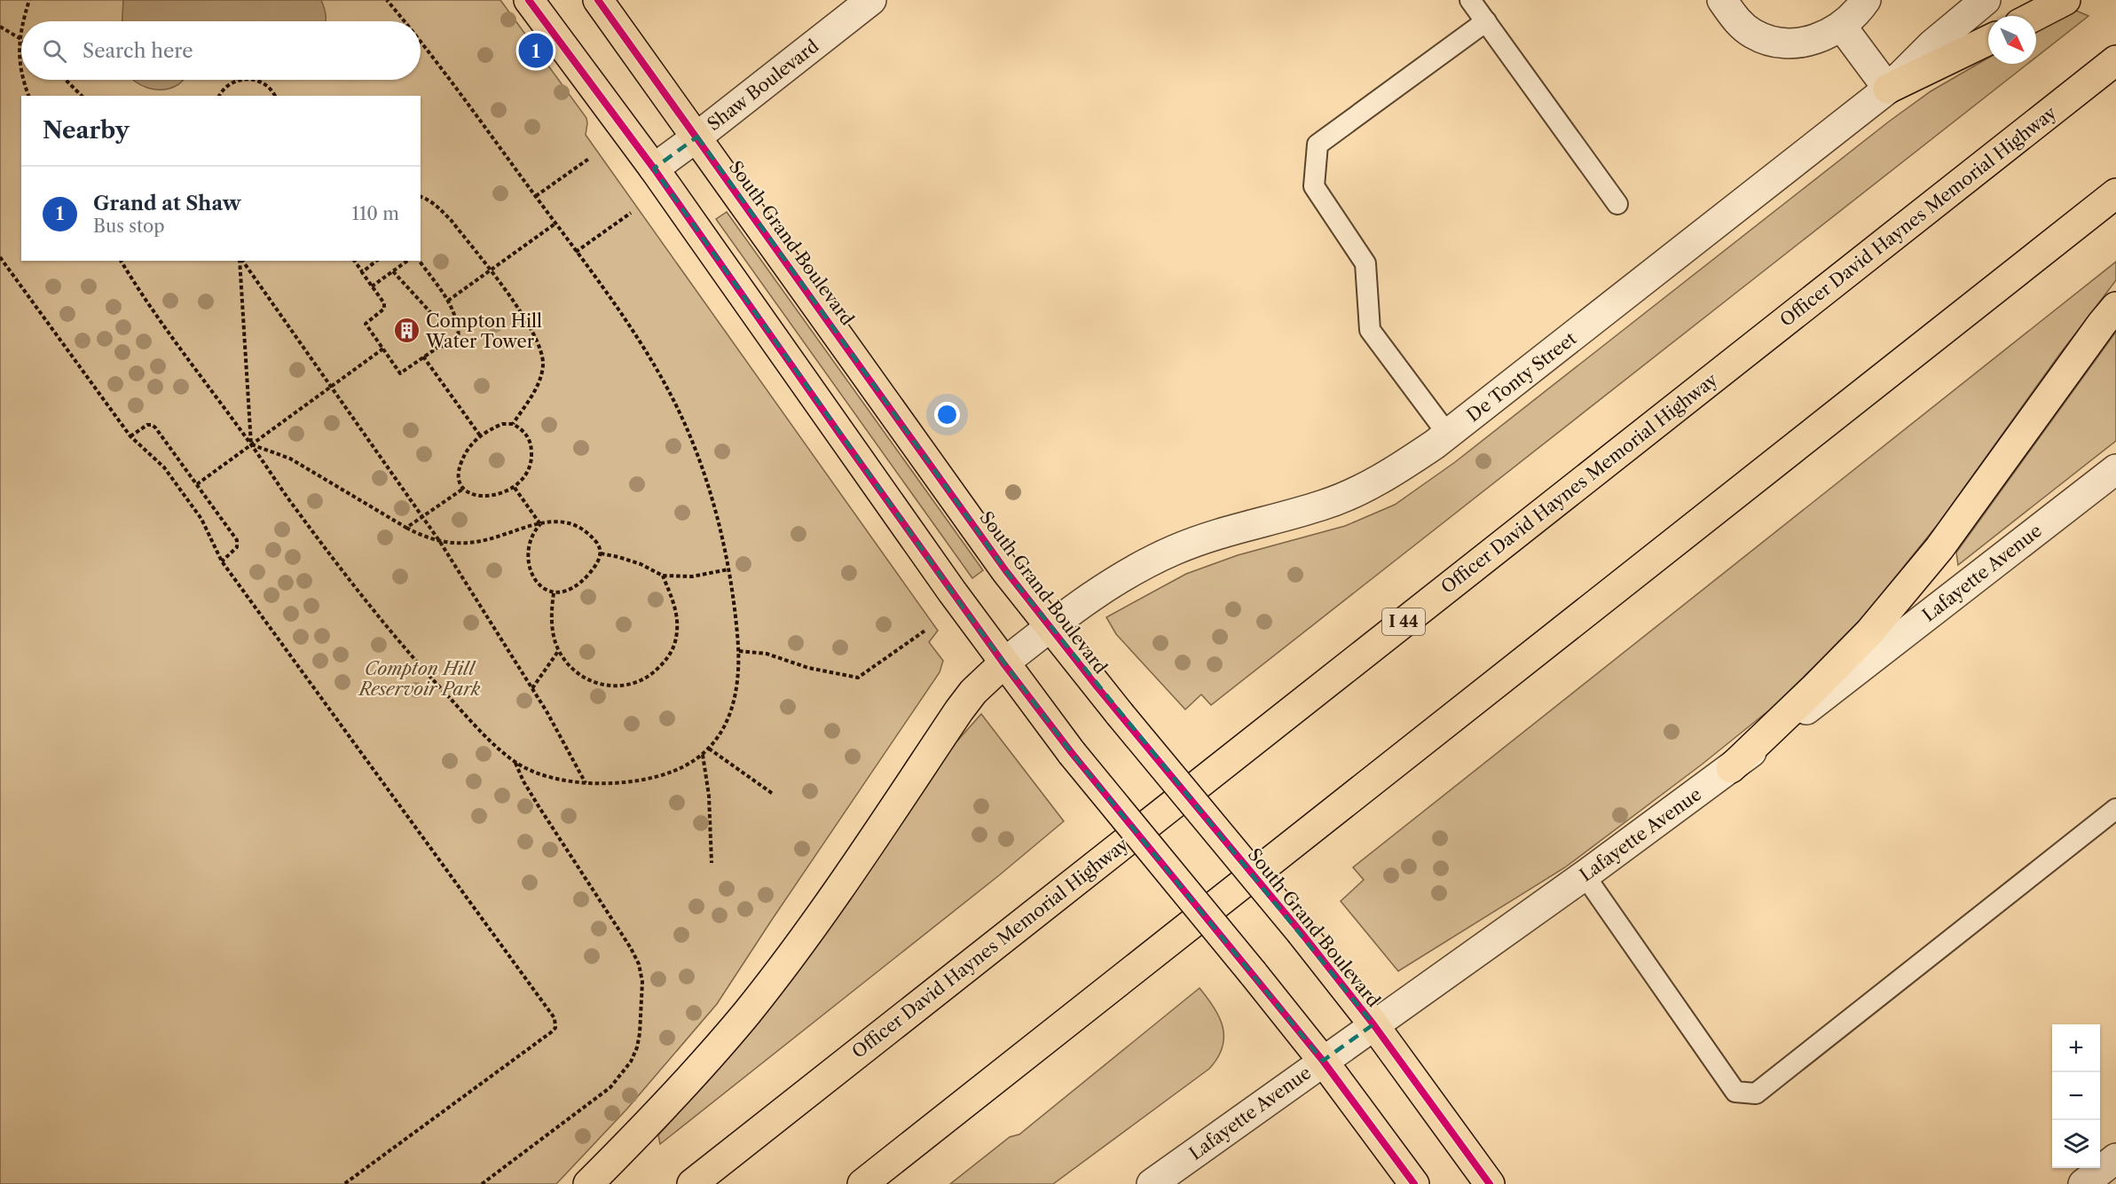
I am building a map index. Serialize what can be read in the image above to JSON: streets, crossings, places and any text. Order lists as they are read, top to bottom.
{
  "streets": {
    "main road": ["Officer David Haynes Memorial Highway", "South Grand Boulevard", "I 44"],
    "street": ["Shaw Boulevard", "De Tonty Street", "Lafayette Avenue"]
  },
  "crossings": [
    ["Shaw Boulevard", "South Grand Boulevard"],
    ["South Grand Boulevard", "De Tonty Street"],
    ["South Grand Boulevard", "Lafayette Avenue"]
  ],
  "parks": ["Compton Hill Reservoir Park"],
  "places": {
    "building": ["Compton Hill Water Tower"]
  },
  "north": "bottom right",
  "page": {
    "search": "Search here",
    "pins": "1",
    "heading": "Nearby",
    "list": [
      {
        "mark": "1",
        "name": "Grand at Shaw",
        "note": "Bus stop",
        "value": "110 m"
      }
    ],
    "map_buttons": ["+", "−"]
  }
}
